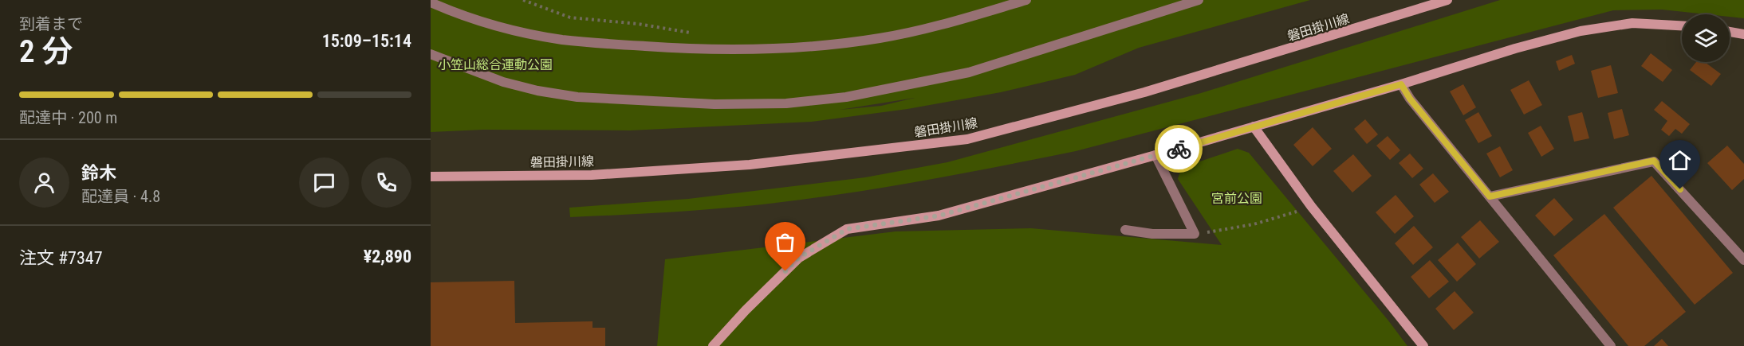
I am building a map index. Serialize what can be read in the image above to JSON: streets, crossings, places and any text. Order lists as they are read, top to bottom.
{
  "streets": {
    "street": ["磐田掛川線"]
  },
  "parks": ["小笠山総合運動公園", "宮前公園"],
  "page": {
    "heading": ["2 分", "到着まで", "15:09–15:14"],
    "panel": [
      "鈴木",
      "配達員 · 4.8",
      "注文 #7347",
      "¥2,890"
    ],
    "bar": "配達中 · 200 m"
  }
}
